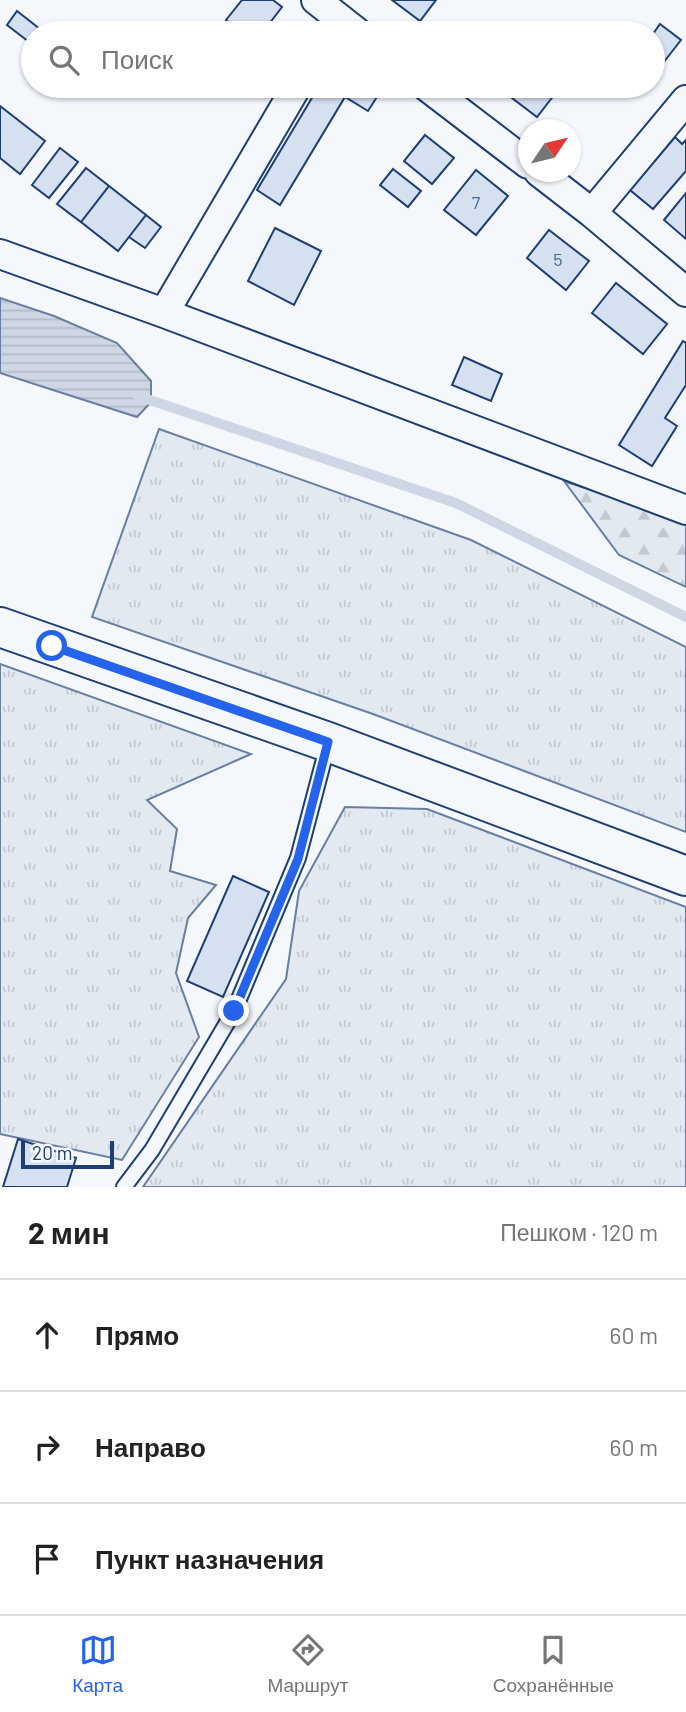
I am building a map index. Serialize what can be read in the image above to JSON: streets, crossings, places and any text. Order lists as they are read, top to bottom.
{
  "house_numbers": ["7", "5"],
  "scale_bar": "20 m",
  "north": "top right",
  "page": {
    "search": "Поиск",
    "scale": "20 m",
    "heading": ["2 мин", "Пешком · 120 m"],
    "list": [
      ["Прямо", "60 m"],
      ["Направо", "60 m"],
      "Пункт назначения"
    ],
    "nav": ["Карта", "Маршрут", "Сохранённые"]
  }
}
